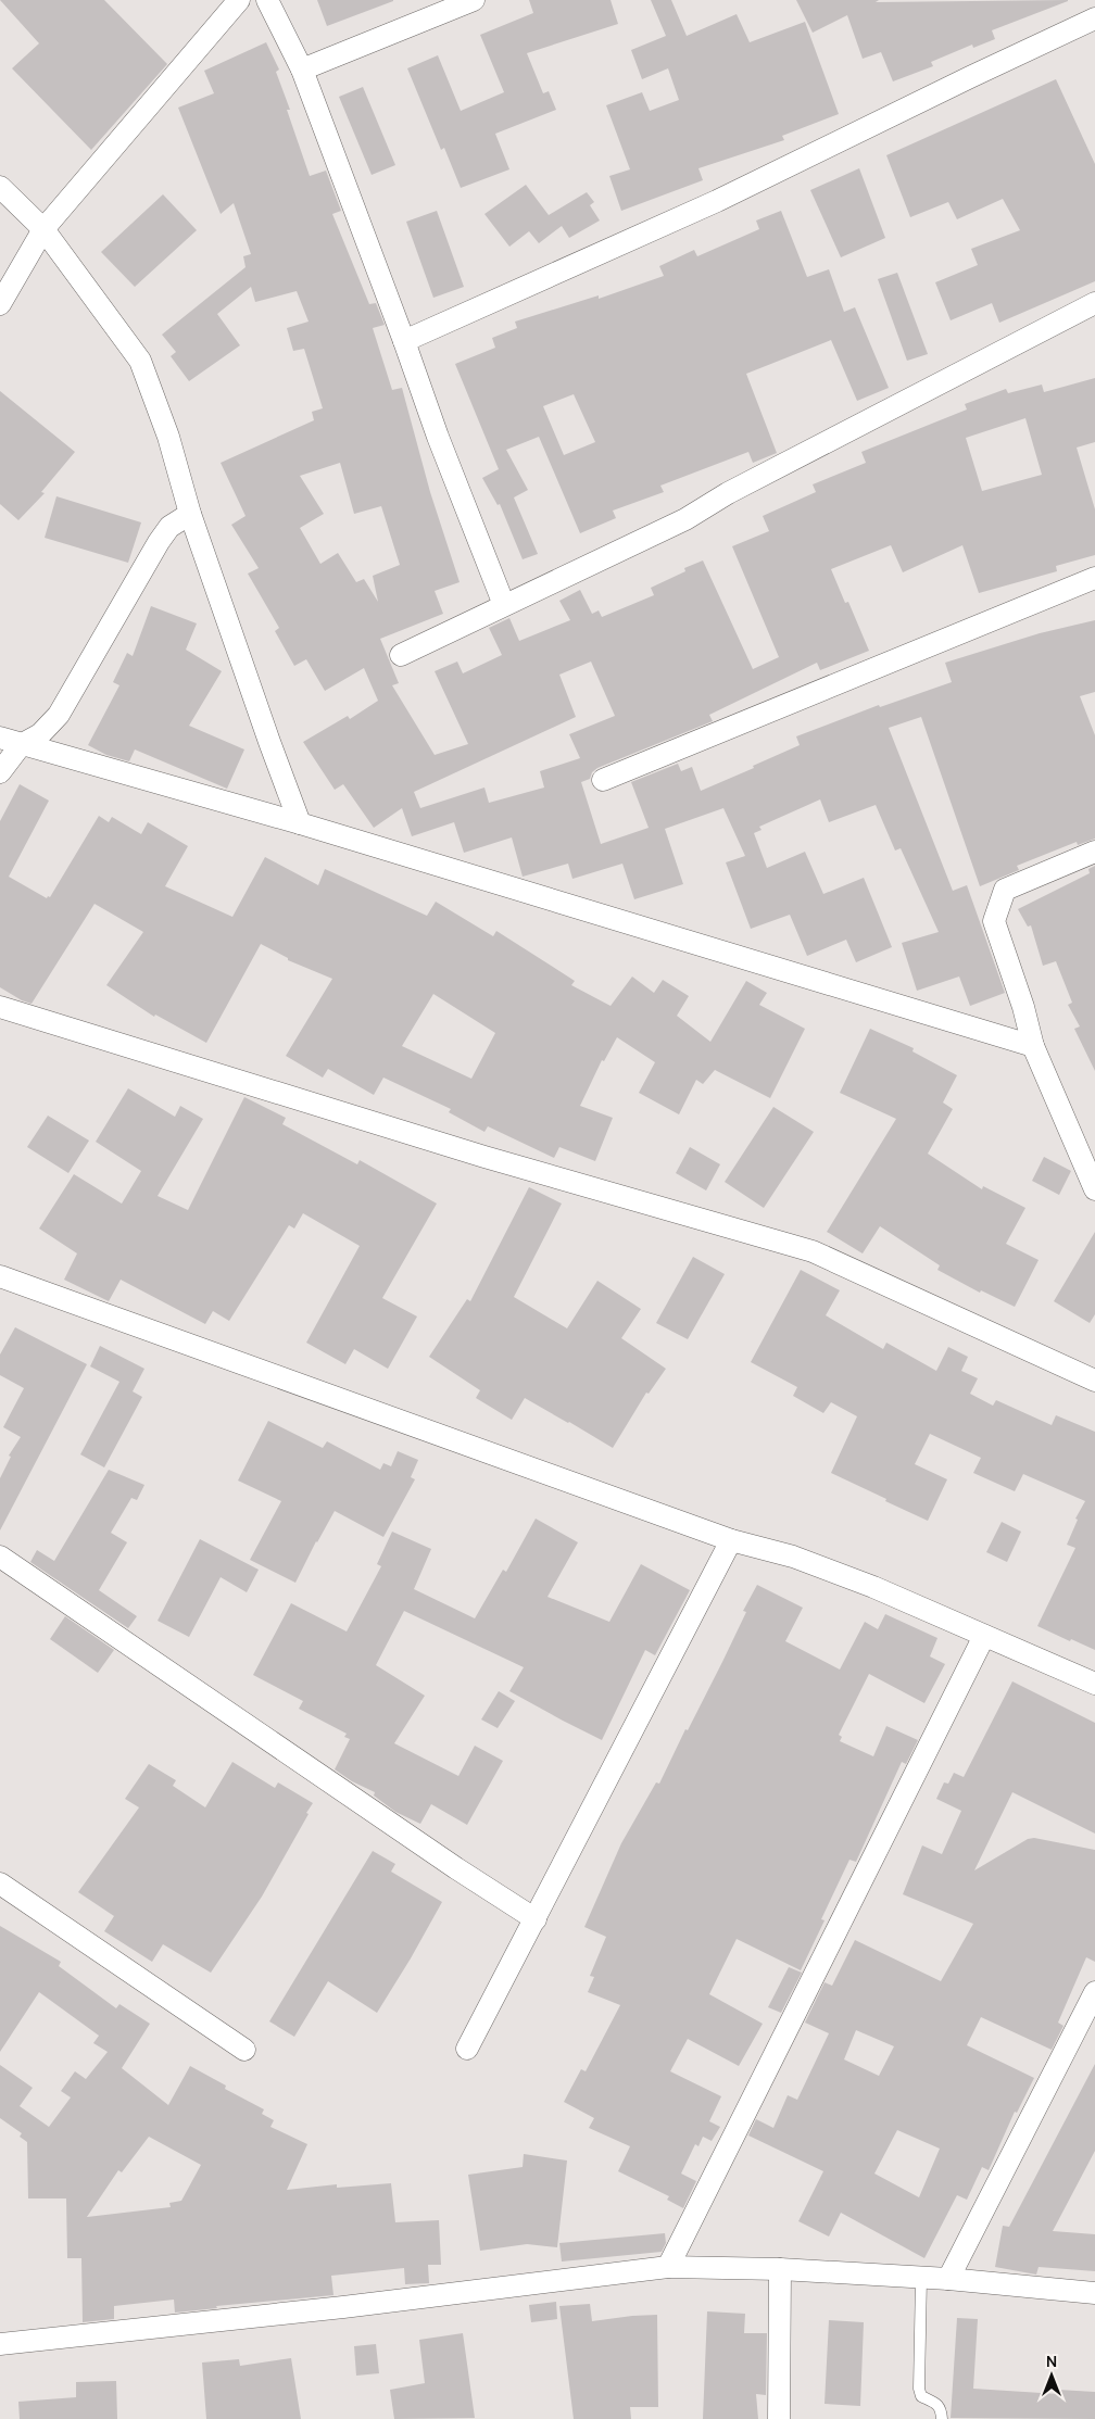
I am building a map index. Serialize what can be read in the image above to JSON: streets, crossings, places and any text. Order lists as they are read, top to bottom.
{
  "north": "top"
}
